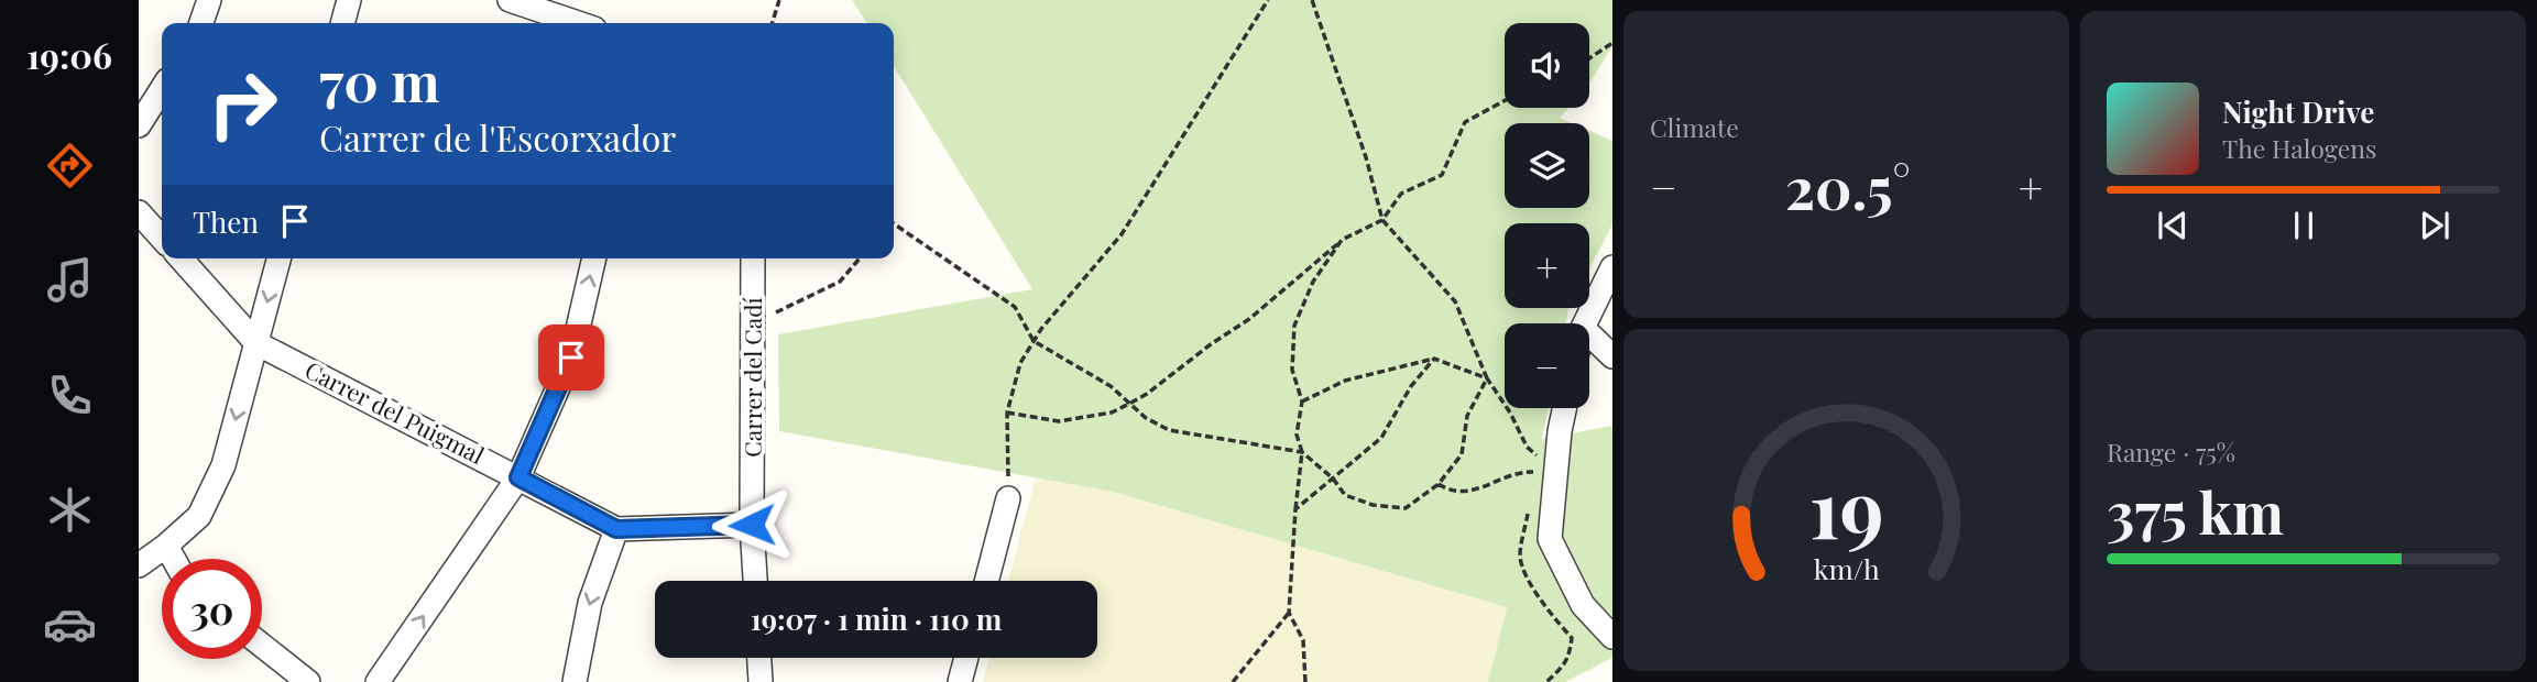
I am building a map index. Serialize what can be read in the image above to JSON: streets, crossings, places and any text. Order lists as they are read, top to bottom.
{
  "streets": {
    "street": ["Carrer del Cadí", "Carrer del Puigmal"]
  },
  "crossings": [
    ["Carrer del Cadí", "Carrer del Puigmal"]
  ],
  "page": {
    "tabs": "19:06",
    "tile": [
      "Climate",
      ["Range · 75%", "375 km"]
    ],
    "map_buttons": ["+", "−"],
    "turn": ["70 m", "Carrer de l'Escorxador"],
    "song": ["Night Drive", "The Halogens"],
    "heat": ["−", "20.5°", "+"],
    "then": "Then",
    "limit": "30",
    "trip": "19:07 · 1 min · 110 m",
    "gauge": ["19", "km/h"]
  }
}
